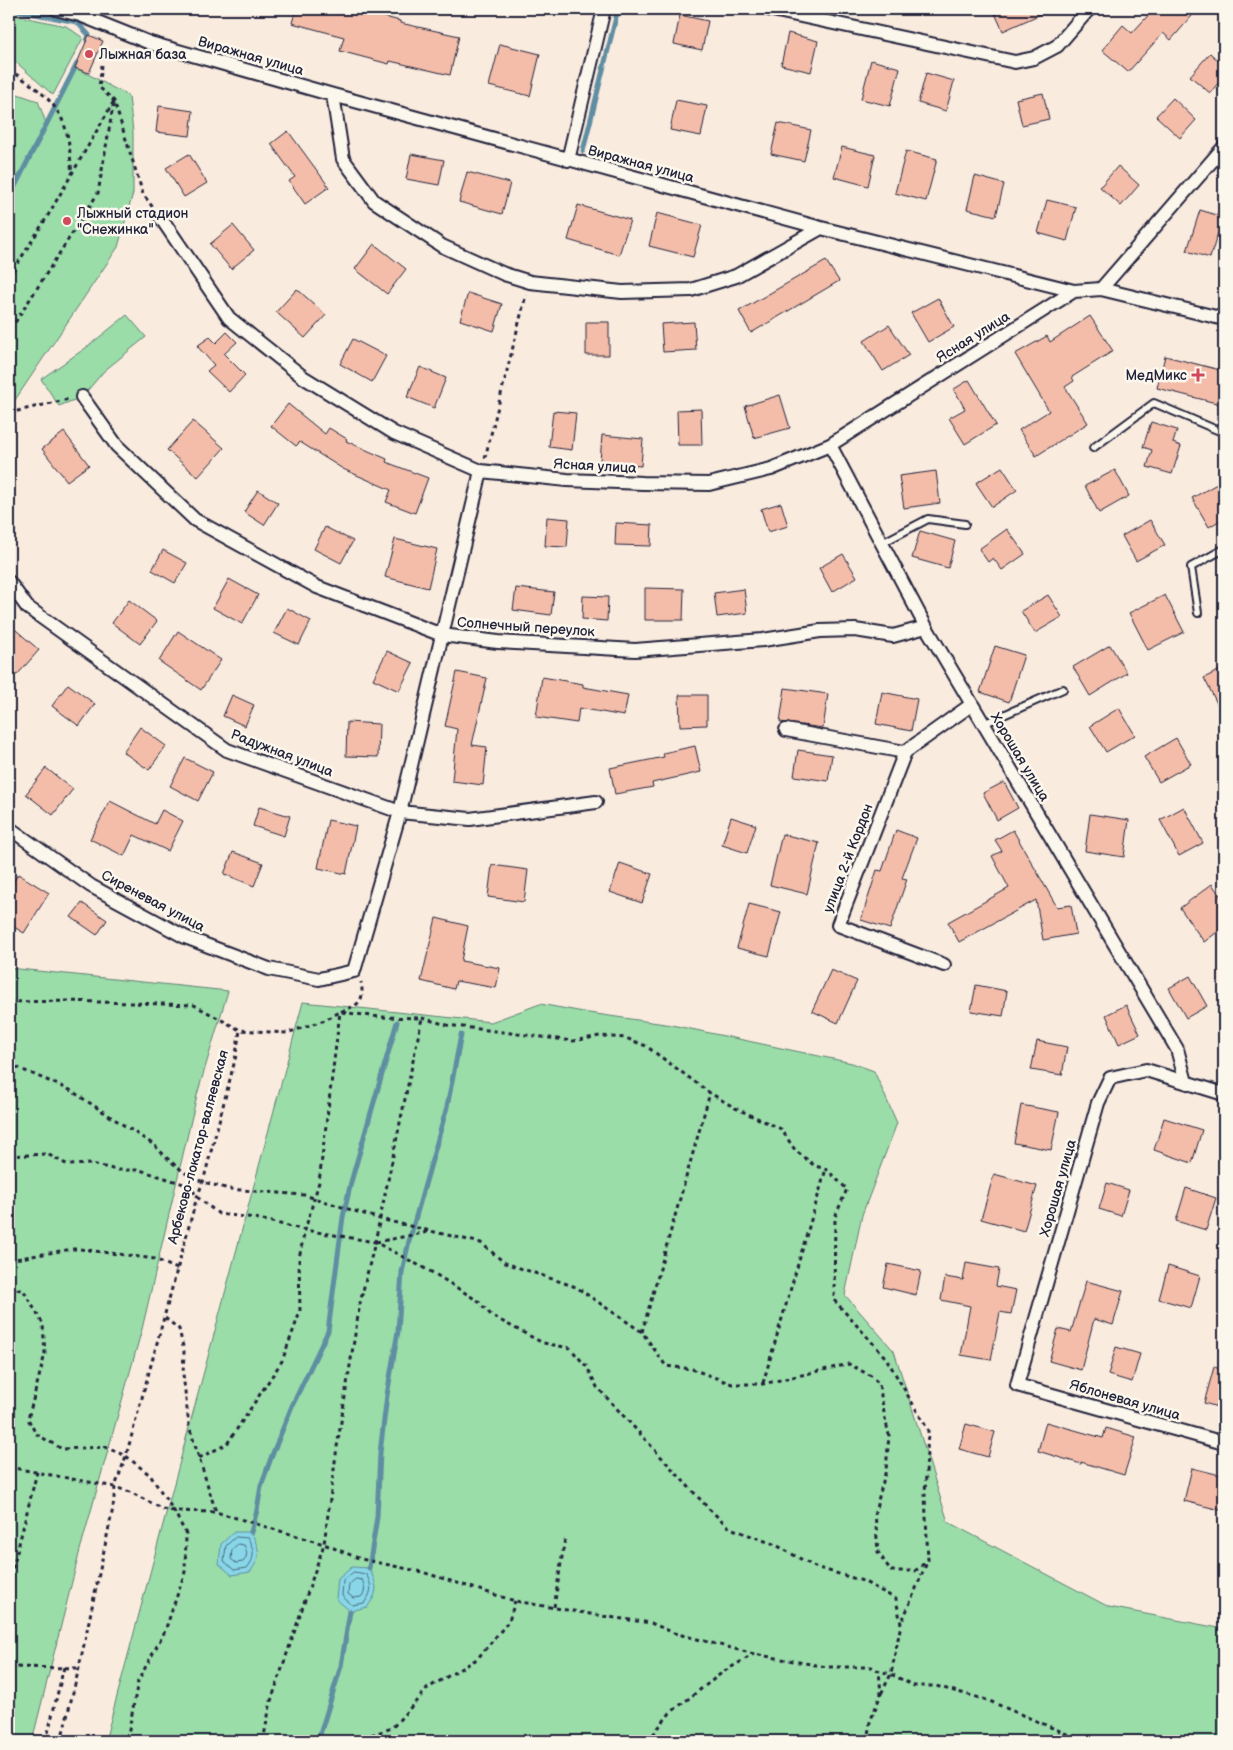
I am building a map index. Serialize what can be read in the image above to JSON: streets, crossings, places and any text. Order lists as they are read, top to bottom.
{
  "streets": {
    "street": [
      "Виражная улица",
      "Ясная улица",
      "Солнечный переулок",
      "Радужная улица",
      "Хорошая улица",
      "улица 2-й Кордон",
      "Сиреневая улица",
      "Яблоневая улица"
    ],
    "path": ["Арбеково-локатор-валяевская"]
  },
  "crossings": [
    ["Виражная улица", "Ясная улица"],
    ["Ясная улица", "Хорошая улица"],
    ["Солнечный переулок", "Хорошая улица"],
    ["Хорошая улица", "Яблоневая улица"]
  ],
  "places": {
    "other": ["Лыжная база", "Лыжный стадион \"Снежинка\""],
    "health": ["МедМикс"]
  }
}
